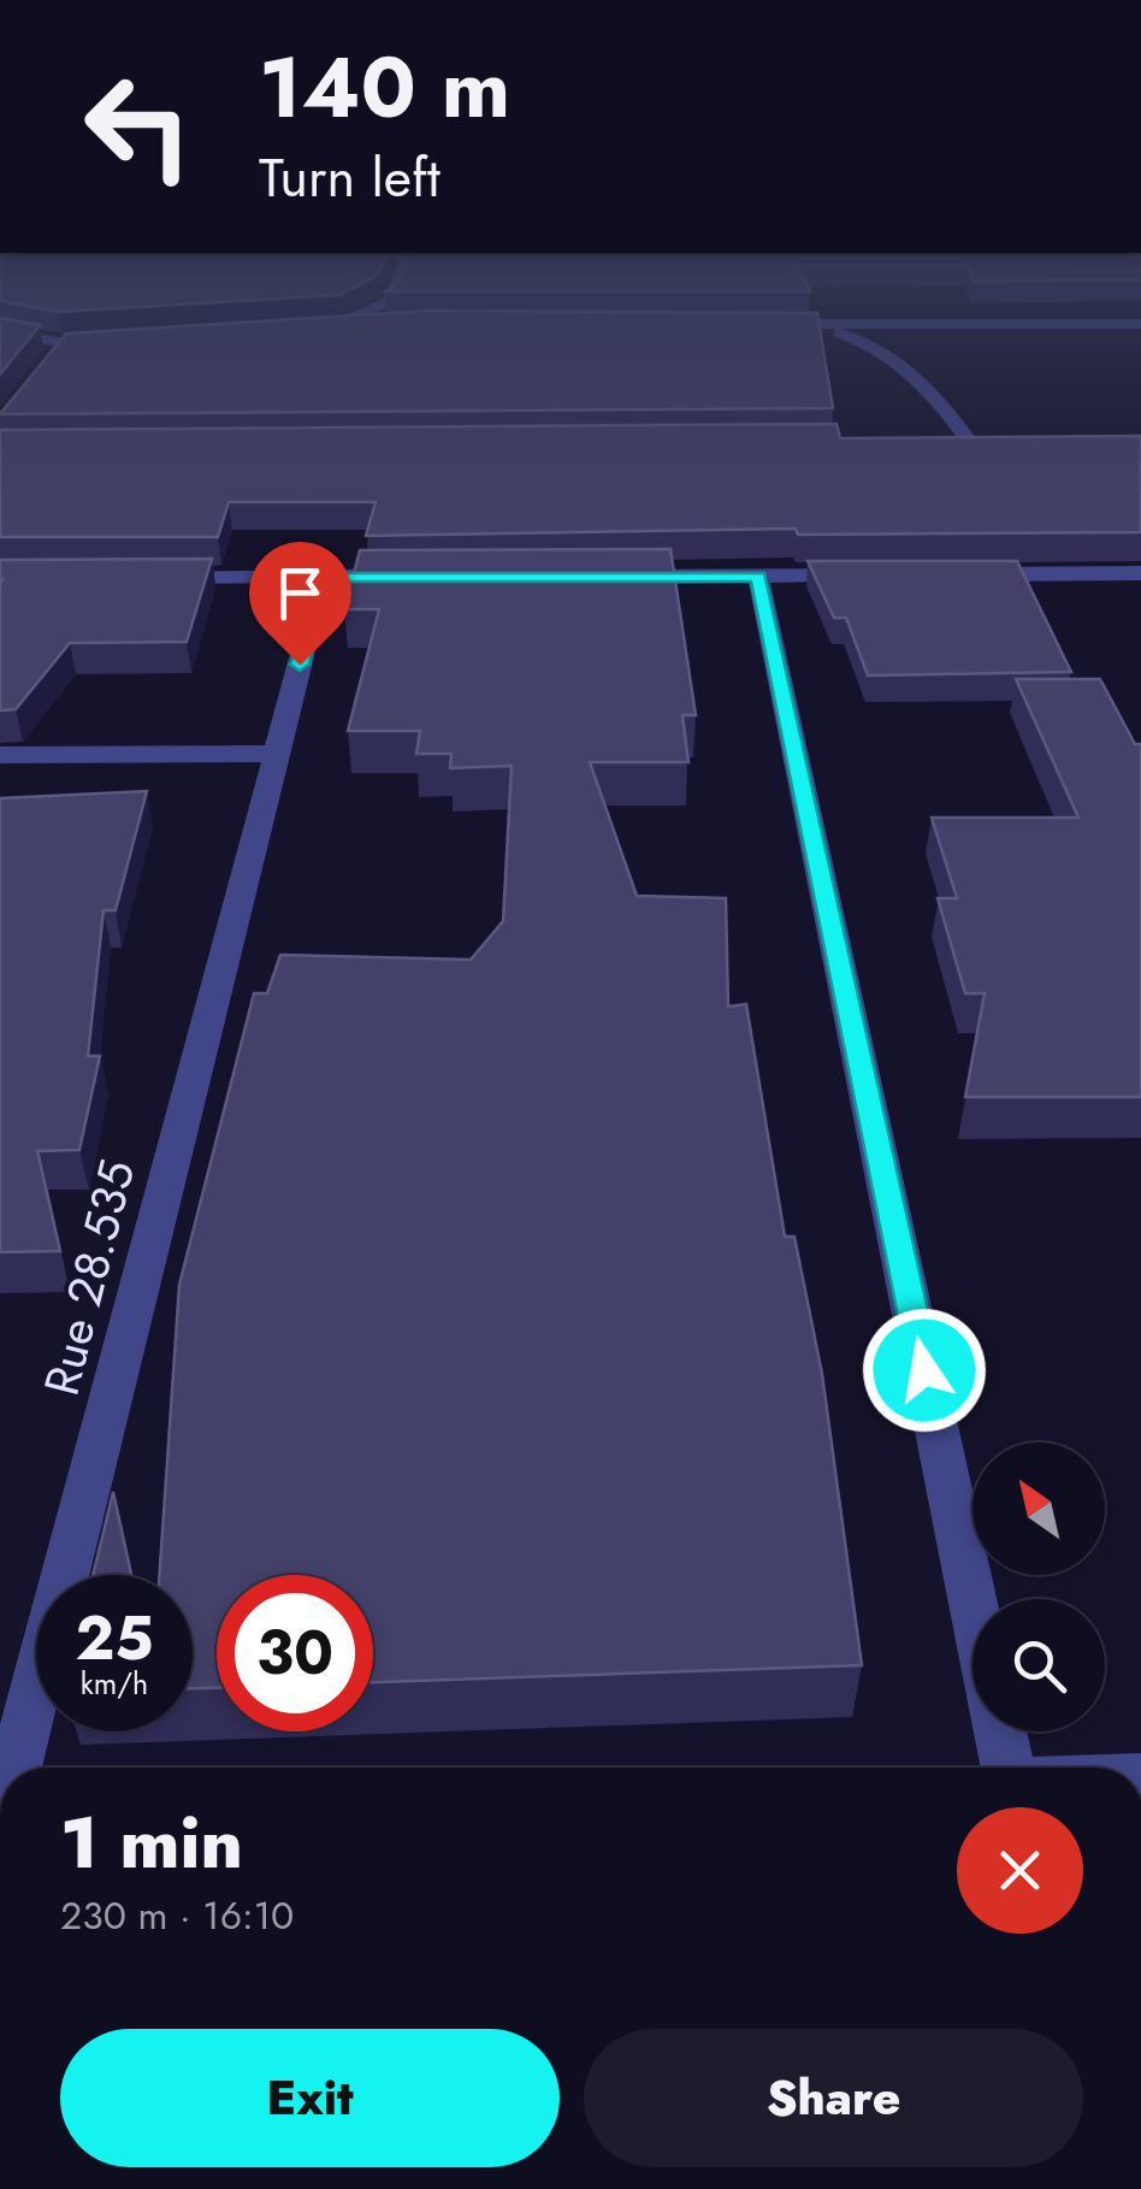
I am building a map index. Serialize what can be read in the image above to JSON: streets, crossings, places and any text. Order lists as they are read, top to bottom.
{
  "streets": {
    "street": ["Rue 28.535"]
  },
  "north": "top left",
  "page": {
    "turn": ["140 m", "Turn left"],
    "speed": "25 km/h",
    "limit": "30",
    "heading": ["1 min", "230 m · 16:10"],
    "buttons": ["Exit", "Share"]
  }
}
